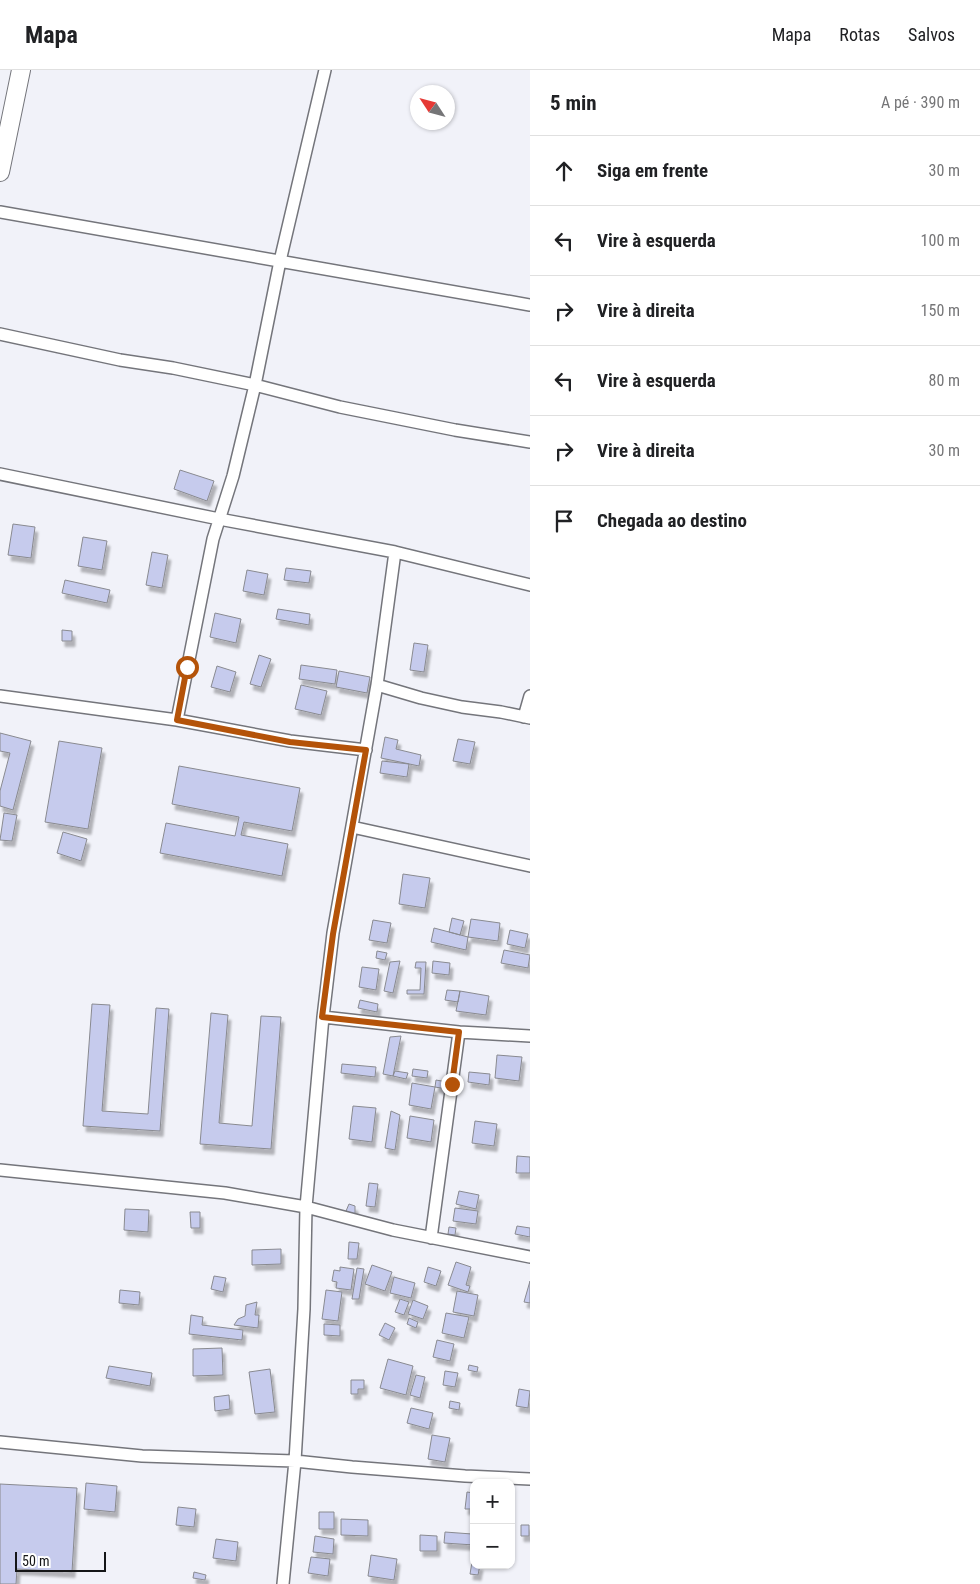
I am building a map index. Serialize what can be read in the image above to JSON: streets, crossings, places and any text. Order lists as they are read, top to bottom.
{
  "scale_bar": "50 m",
  "north": "top left",
  "page": {
    "header": "Mapa",
    "nav": ["Mapa", "Rotas", "Salvos"],
    "heading": ["5 min", "A pé · 390 m"],
    "list": [
      ["Siga em frente", "30 m"],
      ["Vire à esquerda", "100 m"],
      ["Vire à direita", "150 m"],
      ["Vire à esquerda", "80 m"],
      ["Vire à direita", "30 m"],
      "Chegada ao destino"
    ],
    "map_buttons": ["+", "−"],
    "scale": "50 m"
  }
}
